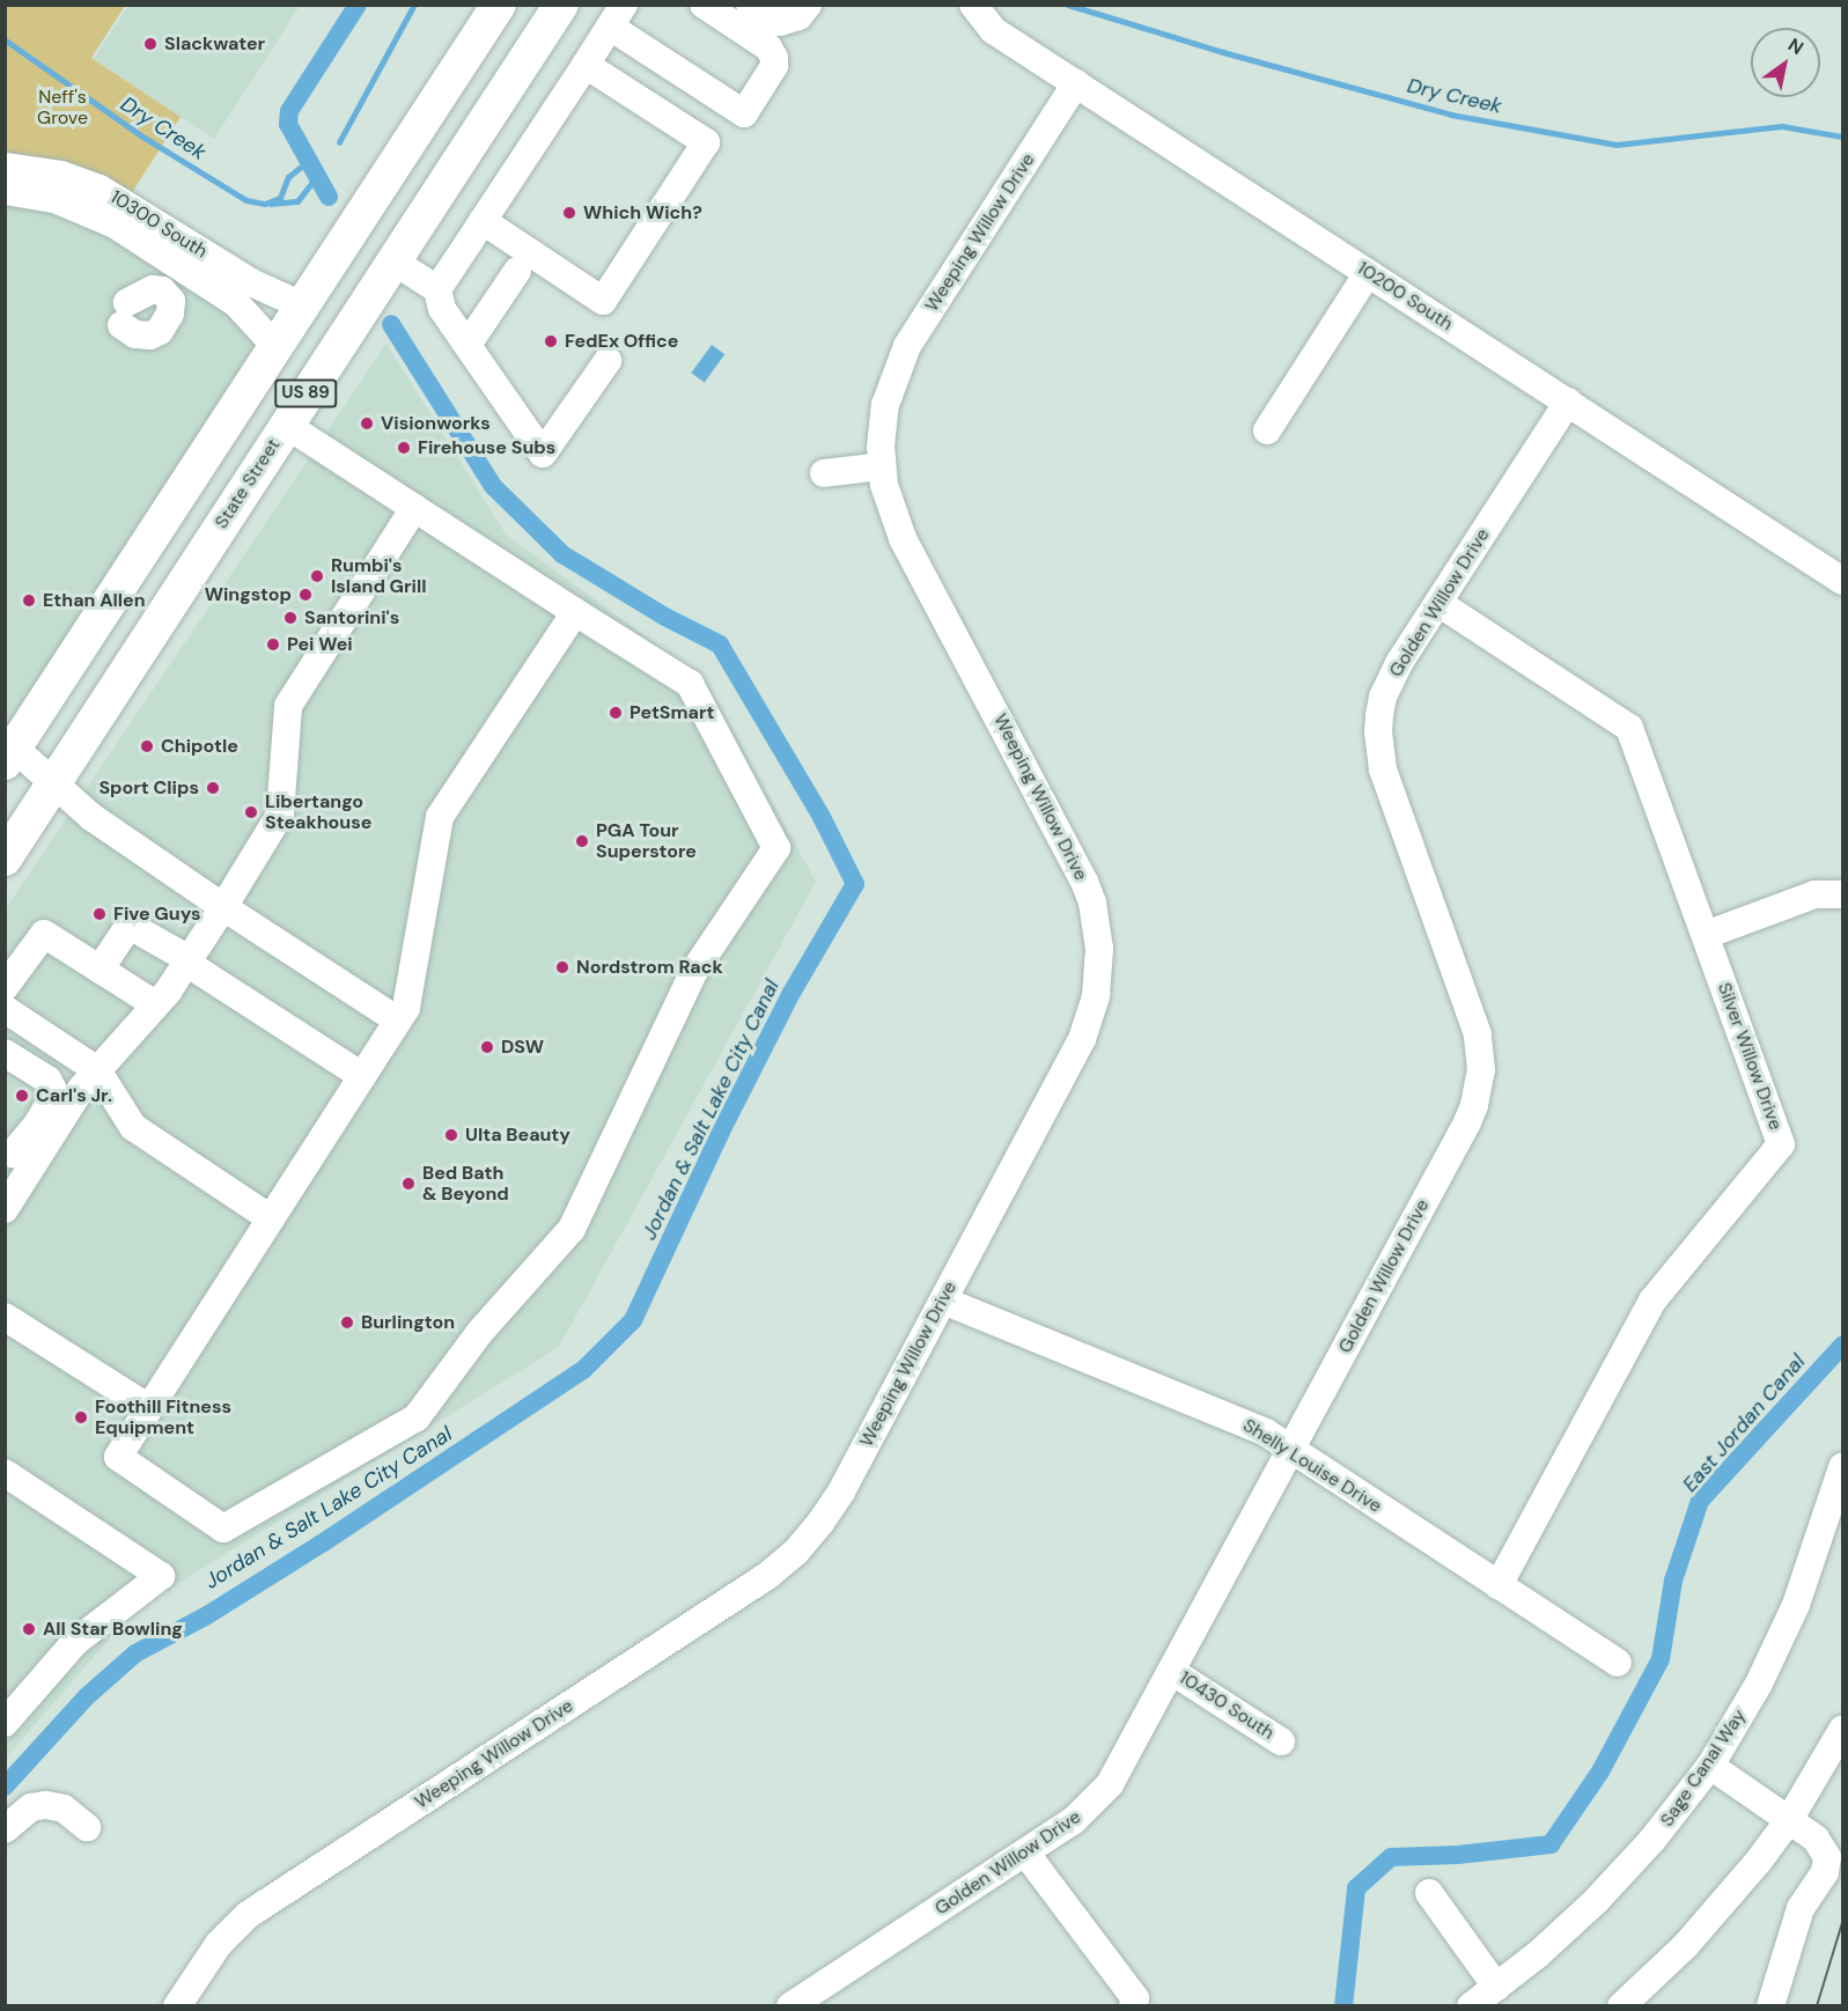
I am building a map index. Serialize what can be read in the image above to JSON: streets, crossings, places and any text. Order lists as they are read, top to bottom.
{
  "streets": {
    "main road": ["US 89", "State Street"],
    "street": [
      "10300 South",
      "Weeping Willow Drive",
      "10200 South",
      "Golden Willow Drive",
      "Silver Willow Drive",
      "Shelly Louise Drive",
      "10430 South",
      "Sage Canal Way"
    ]
  },
  "crossings": [
    ["10300 South", "US 89"],
    ["Weeping Willow Drive", "10200 South"],
    ["Weeping Willow Drive", "Shelly Louise Drive"],
    ["10200 South", "Golden Willow Drive"],
    ["Golden Willow Drive", "Silver Willow Drive"],
    ["Golden Willow Drive", "Shelly Louise Drive"],
    ["Golden Willow Drive", "10430 South"],
    ["Silver Willow Drive", "Shelly Louise Drive"]
  ],
  "water": ["Dry Creek", "Jordan & Salt Lake City Canal", "East Jordan Canal"],
  "parks": ["Neff's Grove"],
  "places": [
    "Slackwater",
    "Which Wich?",
    "FedEx Office",
    "Visionworks",
    "Firehouse Subs",
    "Rumbi's Island Grill",
    "Wingstop",
    "Ethan Allen",
    "Santorini's",
    "Pei Wei",
    "PetSmart",
    "Chipotle",
    "Sport Clips",
    "Libertango Steakhouse",
    "PGA Tour Superstore",
    "Five Guys",
    "Nordstrom Rack",
    "DSW",
    "Carl's Jr.",
    "Ulta Beauty",
    "Bed Bath & Beyond",
    "Burlington",
    "Foothill Fitness Equipment",
    "All Star Bowling"
  ],
  "north": "top right"
}
